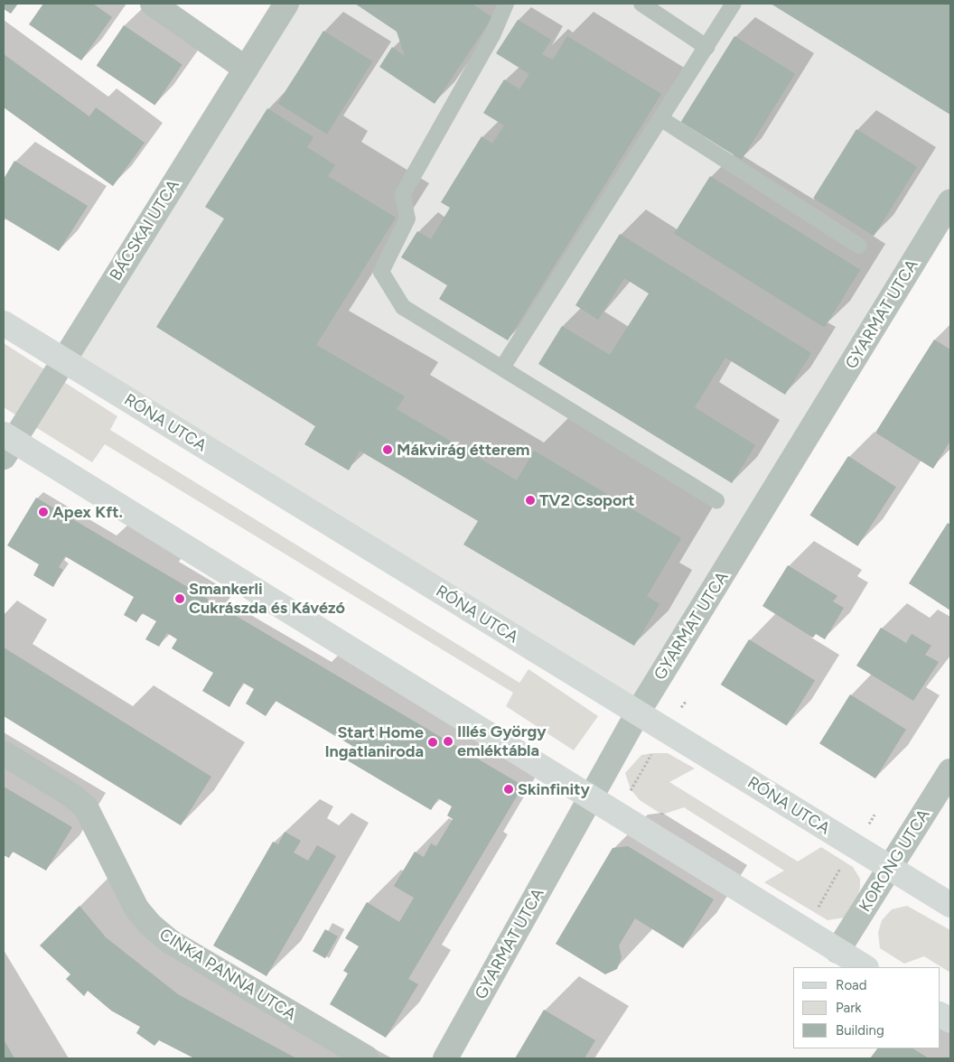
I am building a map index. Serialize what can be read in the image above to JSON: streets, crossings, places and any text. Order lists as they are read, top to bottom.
{
  "streets": {
    "street": [
      "BÁCSKAI UTCA",
      "GYARMAT UTCA",
      "RÓNA UTCA",
      "KORONG UTCA",
      "CINKA PANNA UTCA"
    ]
  },
  "crossings": [
    ["BÁCSKAI UTCA", "RÓNA UTCA"],
    ["GYARMAT UTCA", "RÓNA UTCA"],
    ["RÓNA UTCA", "KORONG UTCA"]
  ],
  "places": [
    "Mákvirág étterem",
    "TV2 Csoport",
    "Apex Kft.",
    "Smankerli Cukrászda és Kávézó",
    "Illés György emléktábla",
    "Start Home Ingatlaniroda",
    "Skinfinity"
  ],
  "legend": ["Road", "Park", "Building"]
}
